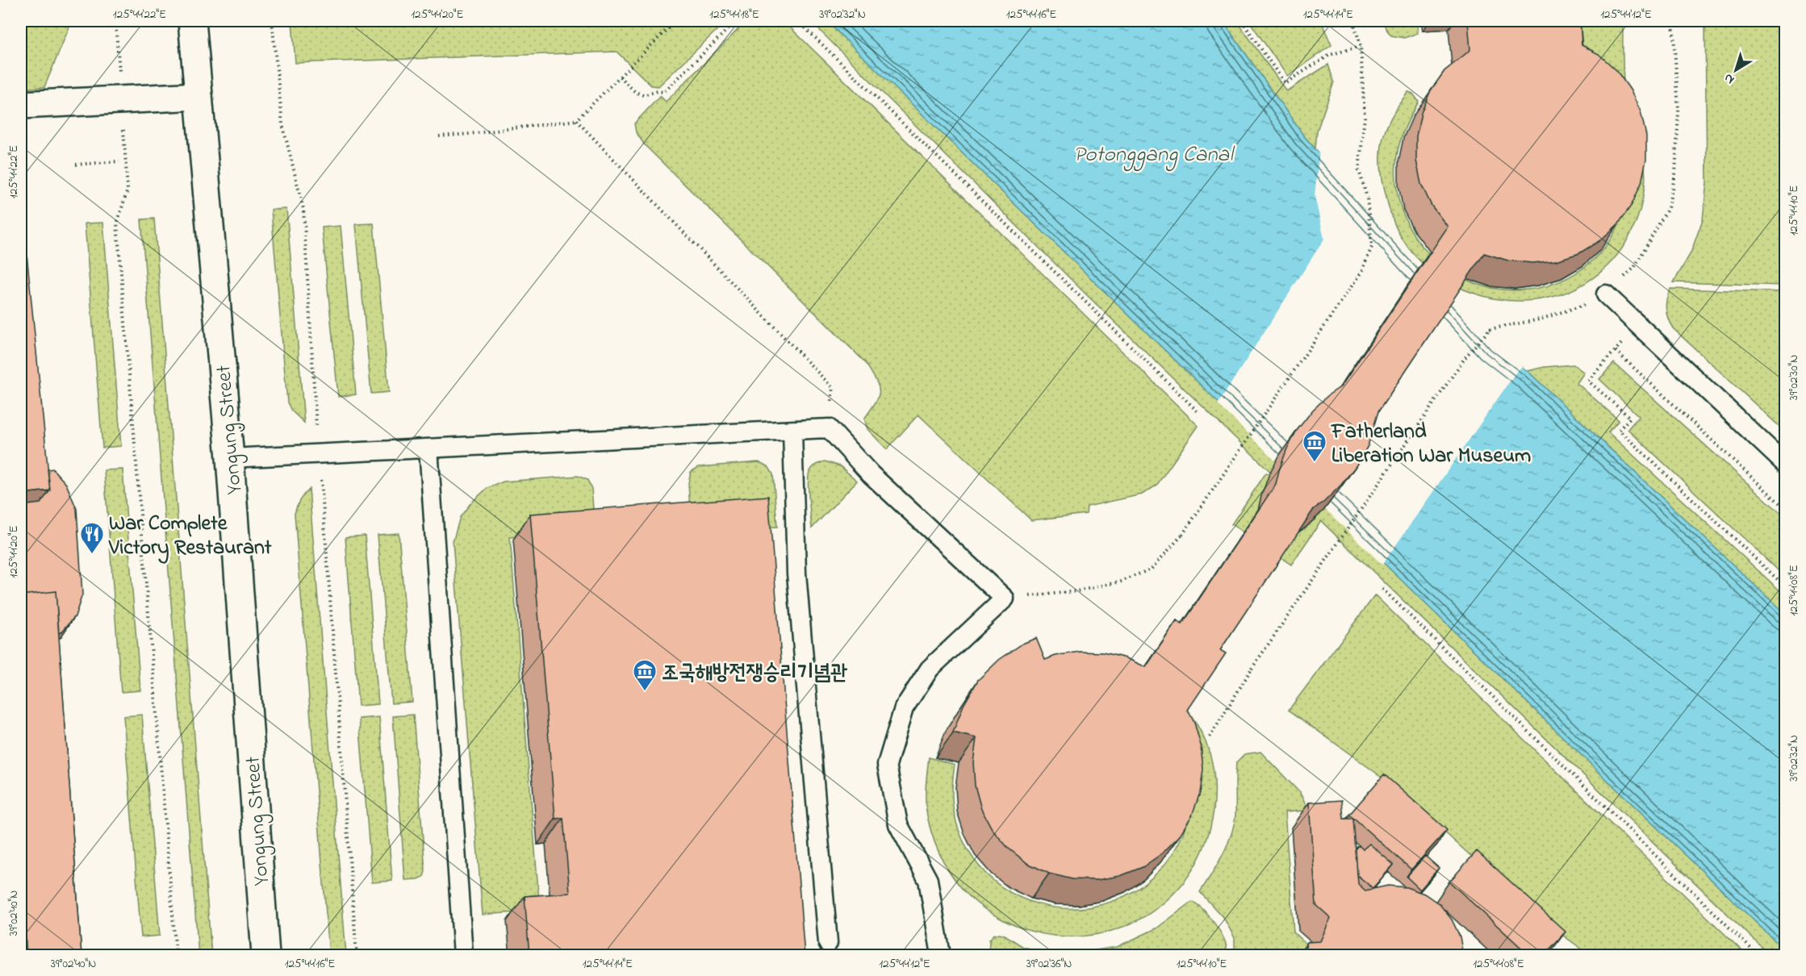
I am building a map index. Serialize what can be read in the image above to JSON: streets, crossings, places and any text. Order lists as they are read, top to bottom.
{
  "streets": {
    "main road": ["Yongung Street"]
  },
  "water": ["Potonggang Canal"],
  "places": {
    "museum": ["Fatherland Liberation War Museum", "조국해방전쟁승리기념관"],
    "restaurant": ["War Complete Victory Restaurant"]
  },
  "north": "bottom left",
  "coordinates": [
    "125°44'22\"E",
    "125°44'20\"E",
    "125°44'18\"E",
    "39°02'32\"N",
    "125°44'16\"E",
    "125°44'14\"E",
    "125°44'12\"E",
    "125°44'10\"E",
    "39°02'30\"N",
    "125°44'08\"E",
    "39°02'40\"N",
    "39°02'36\"N"
  ]
}
